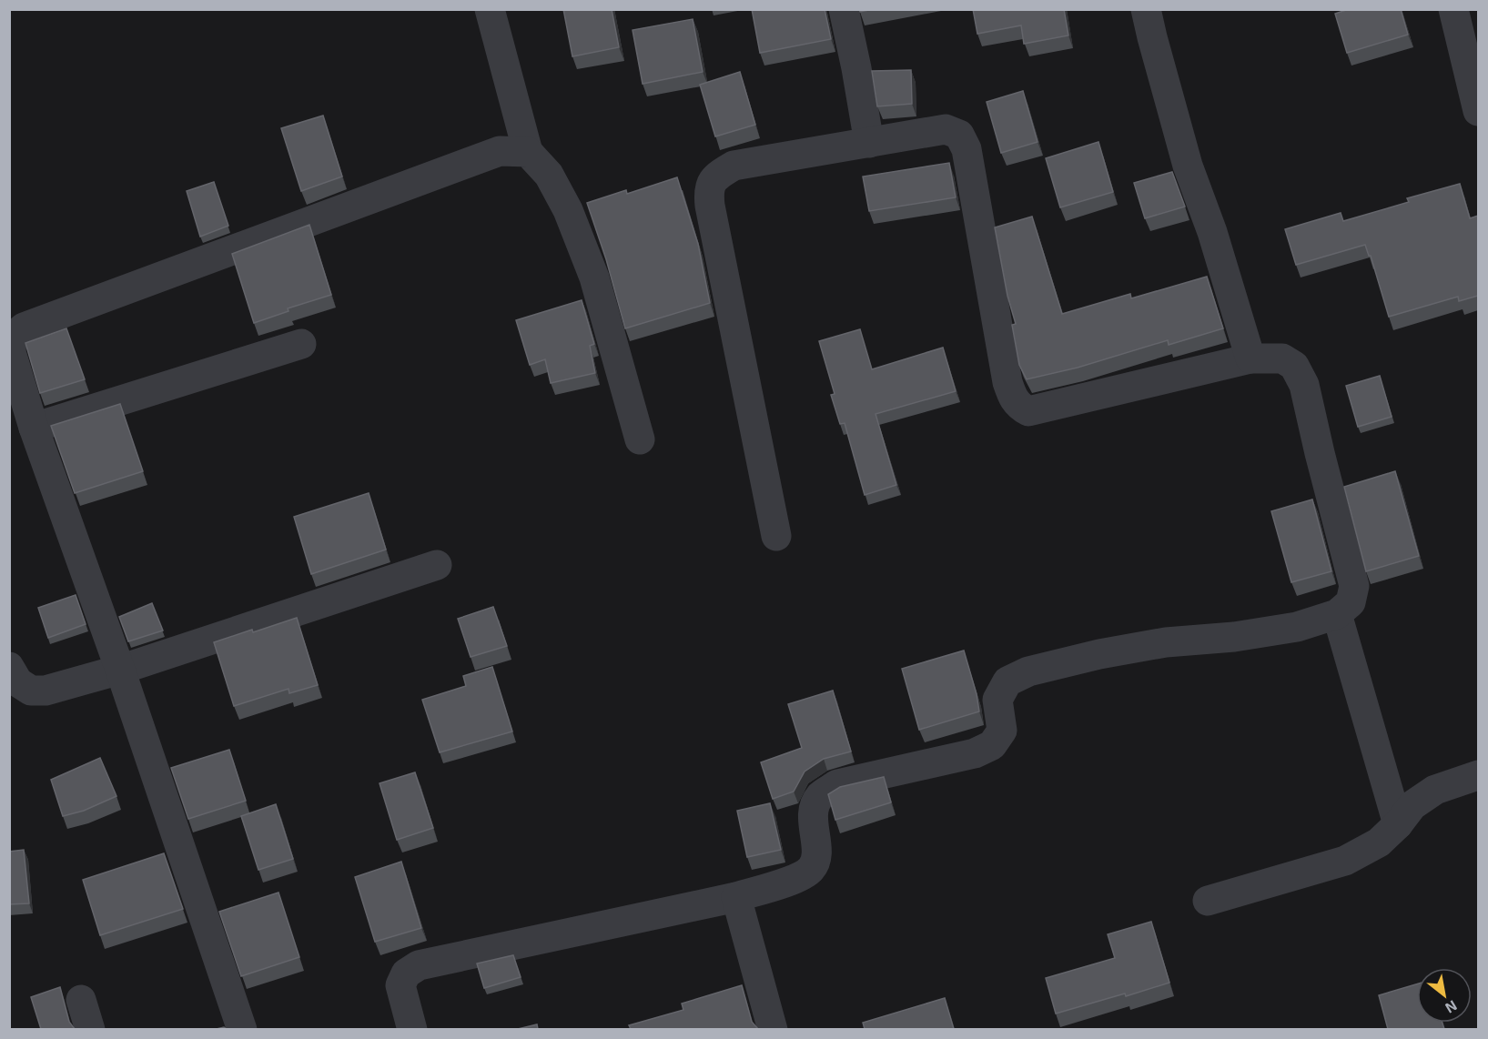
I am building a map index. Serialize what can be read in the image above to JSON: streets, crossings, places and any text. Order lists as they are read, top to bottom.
{
  "north": "bottom right"
}
